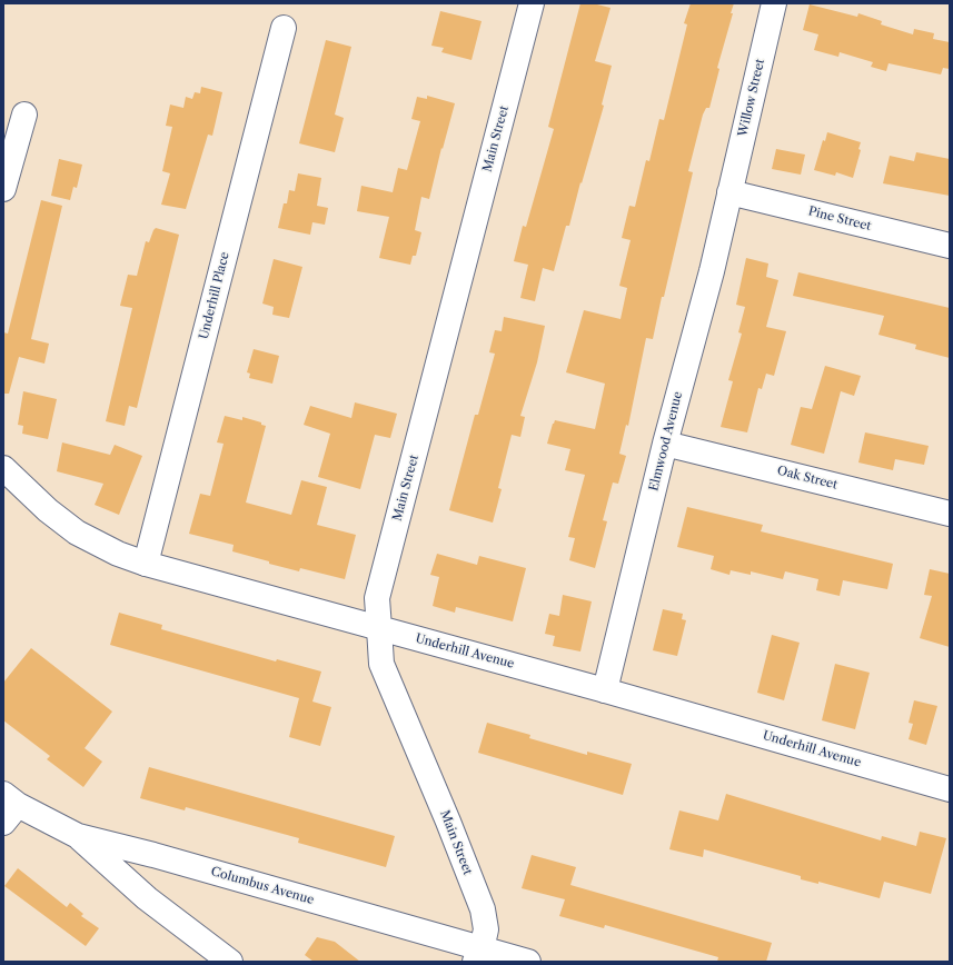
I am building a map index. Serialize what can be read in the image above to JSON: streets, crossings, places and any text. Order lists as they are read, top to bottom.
{
  "streets": {
    "street": [
      "Willow Street",
      "Main Street",
      "Pine Street",
      "Underhill Place",
      "Elmwood Avenue",
      "Oak Street",
      "Underhill Avenue",
      "Columbus Avenue"
    ]
  },
  "crossings": [
    ["Willow Street", "Pine Street"],
    ["Willow Street", "Elmwood Avenue"],
    ["Main Street", "Underhill Avenue"],
    ["Main Street", "Columbus Avenue"],
    ["Pine Street", "Elmwood Avenue"],
    ["Underhill Place", "Underhill Avenue"],
    ["Elmwood Avenue", "Oak Street"],
    ["Elmwood Avenue", "Underhill Avenue"]
  ]
}
